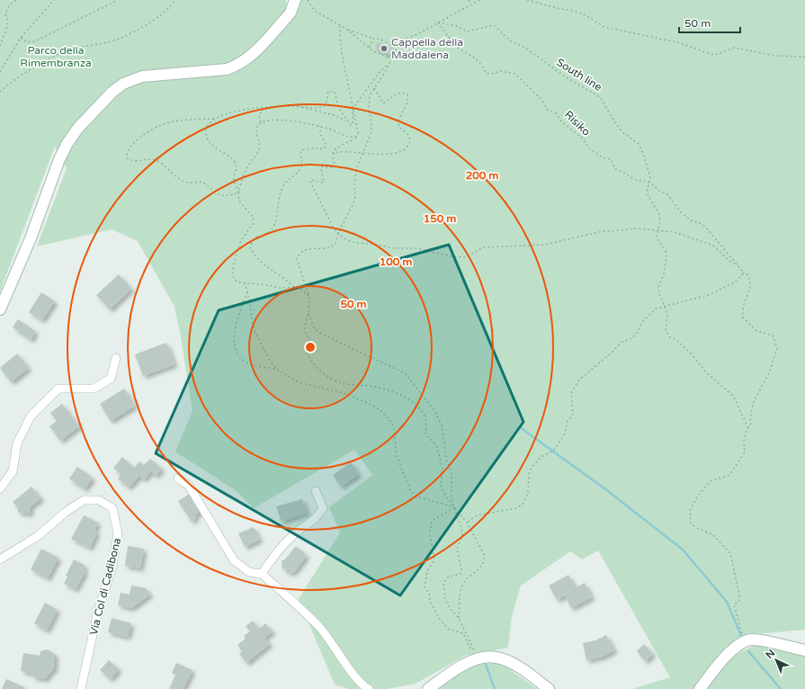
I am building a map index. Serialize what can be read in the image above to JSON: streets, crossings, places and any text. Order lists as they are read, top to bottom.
{
  "streets": {
    "street": ["Via Col di Cadibona"],
    "path": ["South line", "Risiko"]
  },
  "crossings": [
    ["South line", "Risiko"]
  ],
  "parks": ["Parco della Rimembranza"],
  "places": ["Cappella della Maddalena"],
  "scale_bar": "50 m",
  "north": "top left",
  "rings": [
    "200 m",
    "150 m",
    "100 m",
    "50 m"
  ]
}
